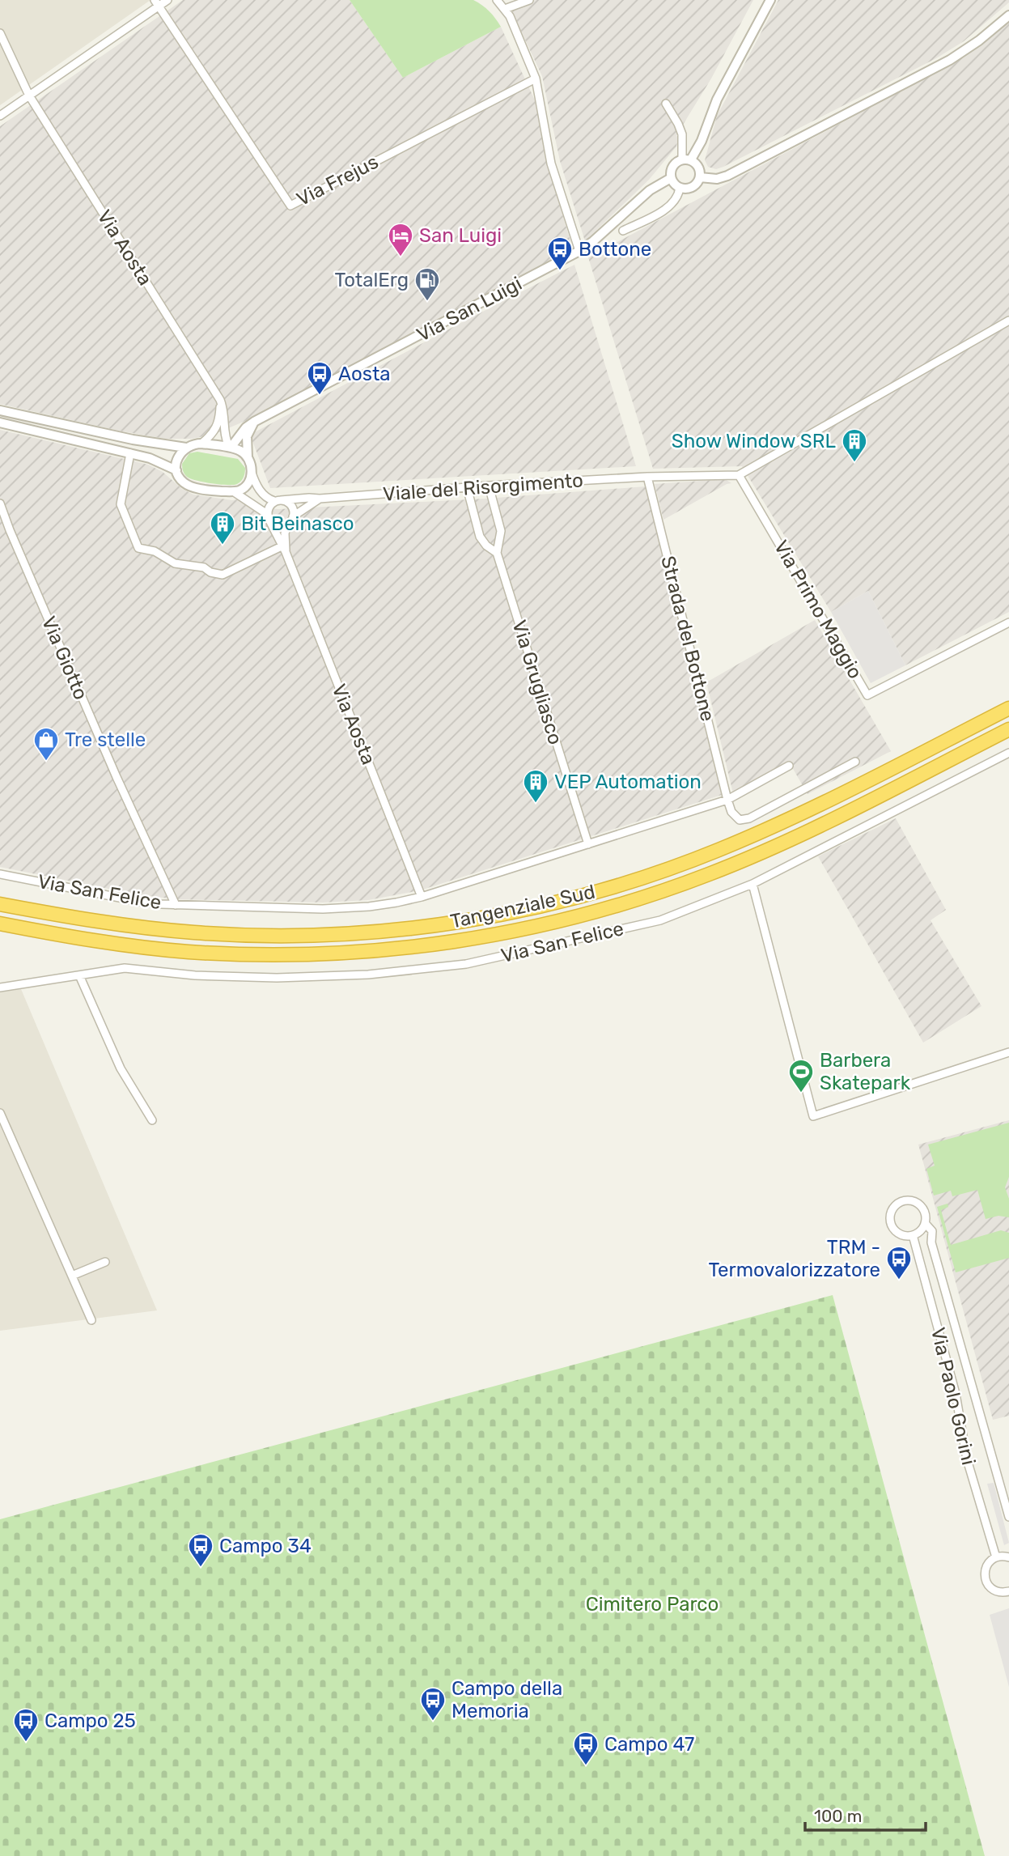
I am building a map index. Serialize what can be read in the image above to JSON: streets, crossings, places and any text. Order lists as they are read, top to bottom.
{
  "streets": {
    "highway": ["Tangenziale Sud"],
    "street": [
      "Via Frejus",
      "Via Aosta",
      "Via San Luigi",
      "Viale del Risorgimento",
      "Via Primo Maggio",
      "Strada del Bottone",
      "Via Giotto",
      "Via Grugliasco",
      "Via San Felice",
      "Via Paolo Gorini"
    ]
  },
  "crossings": [
    ["Via Aosta", "Via San Luigi"],
    ["Via Aosta", "Viale del Risorgimento"],
    ["Via Aosta", "Via San Felice"],
    ["Viale del Risorgimento", "Strada del Bottone"],
    ["Viale del Risorgimento", "Via Grugliasco"],
    ["Strada del Bottone", "Via San Felice"],
    ["Via Giotto", "Via San Felice"],
    ["Via Grugliasco", "Via San Felice"]
  ],
  "parks": ["Cimitero Parco"],
  "places": {
    "hotel": ["San Luigi"],
    "bus stop": [
      "Bottone",
      "Aosta",
      "TRM - Termovalorizzatore",
      "Campo 34",
      "Campo della Memoria",
      "Campo 25",
      "Campo 47"
    ],
    "fuel station": ["TotalErg"],
    "building": ["Show Window SRL", "Bit Beinasco", "VEP Automation"],
    "shop": ["Tre stelle"],
    "sports": ["Barbera Skatepark"]
  },
  "scale_bar": "100 m"
}
